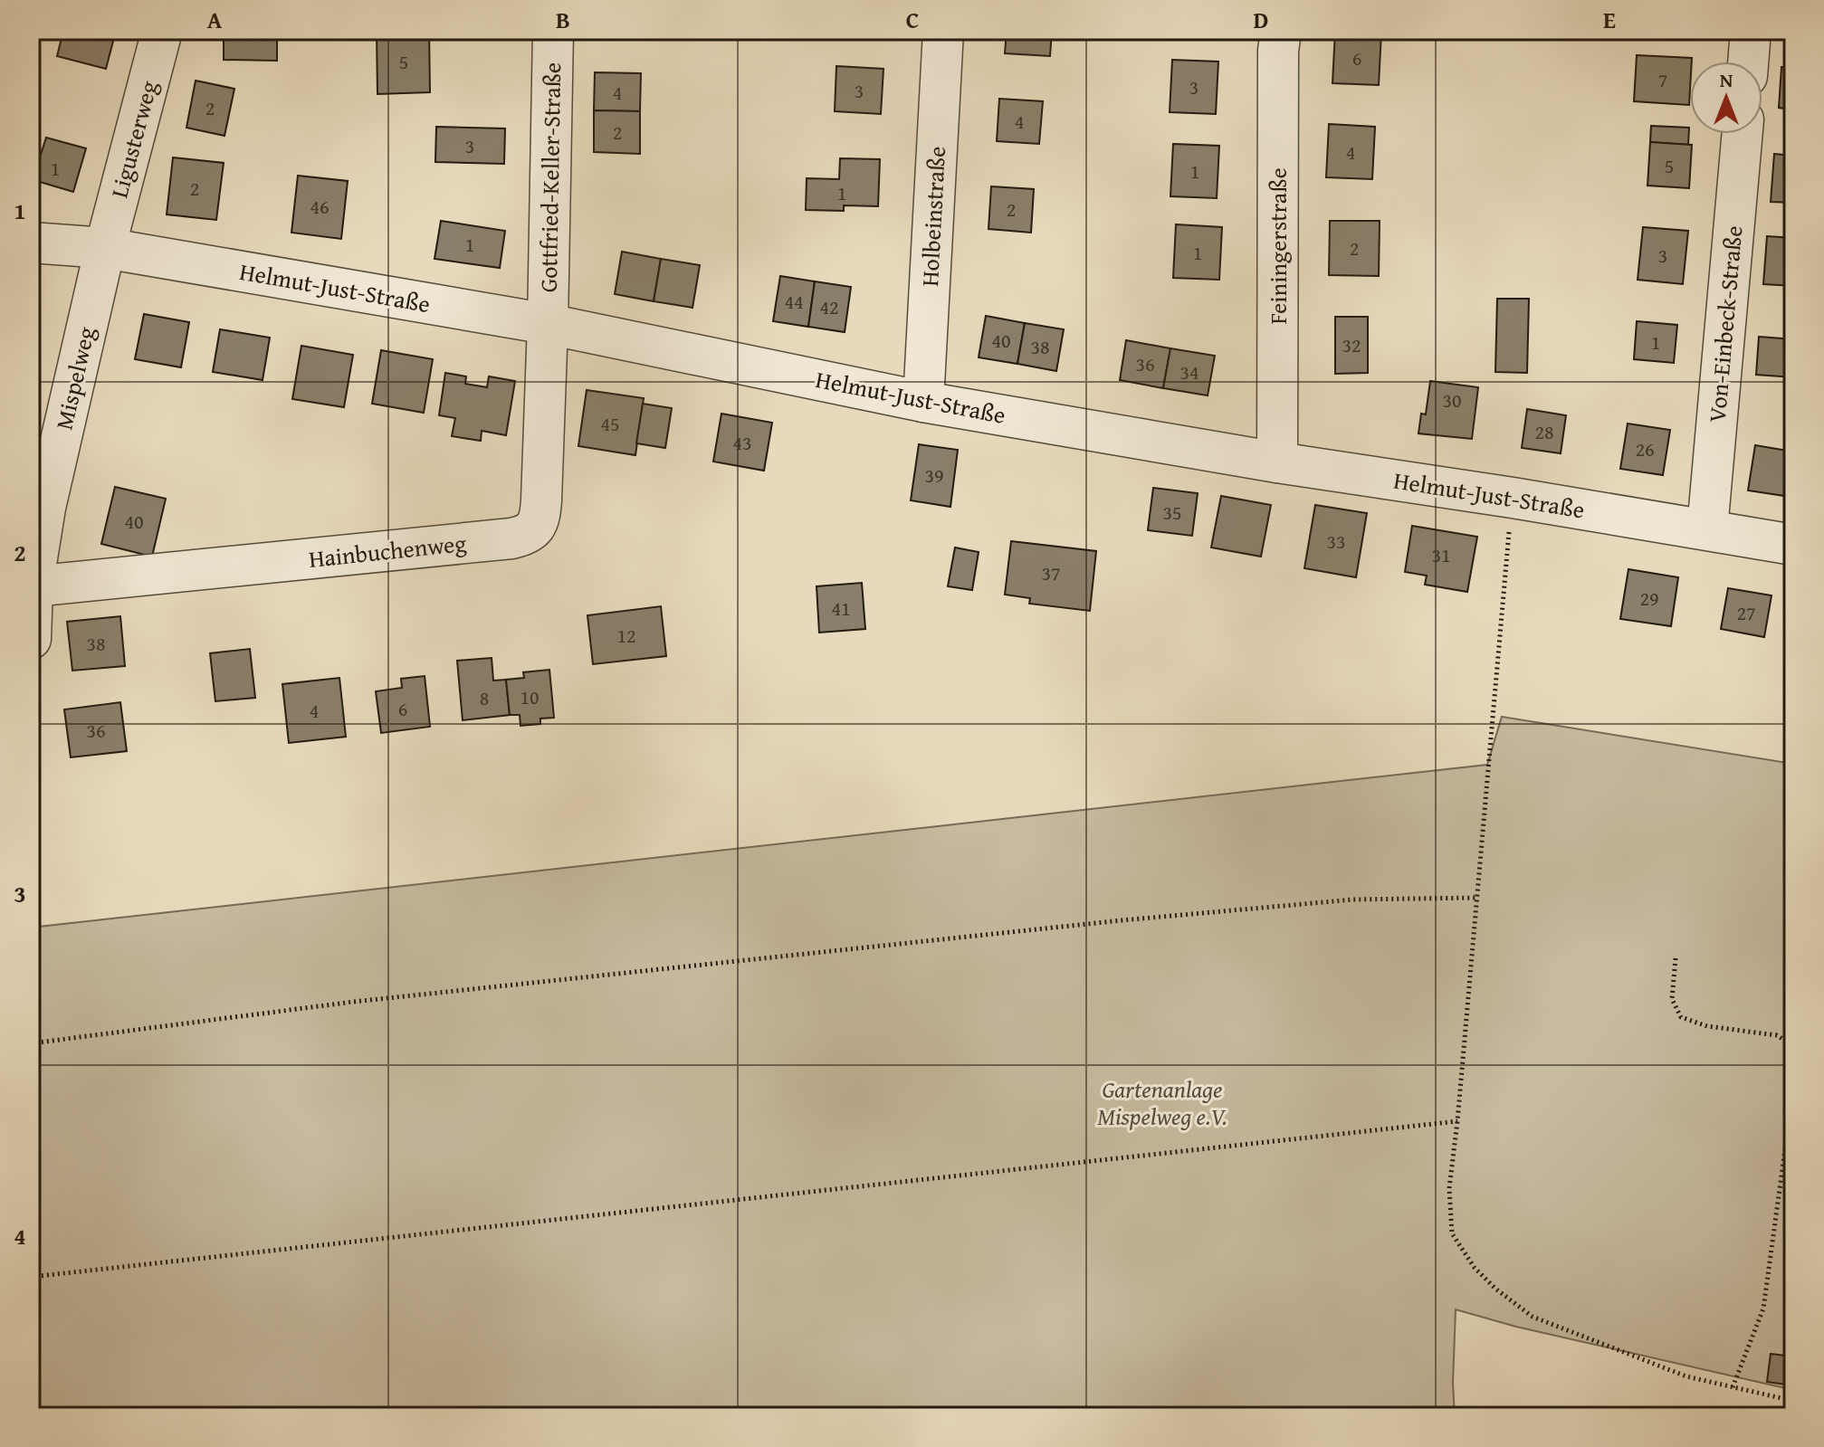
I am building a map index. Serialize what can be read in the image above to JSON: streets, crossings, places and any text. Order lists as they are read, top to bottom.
{
  "streets": {
    "street": [
      "Ligusterweg",
      "Gottfried-Keller-Straße",
      "Holbeinstraße",
      "Feiningerstraße",
      "Helmut-Just-Straße",
      "Von-Einbeck-Straße",
      "Mispelweg",
      "Hainbuchenweg"
    ]
  },
  "crossings": [
    ["Ligusterweg", "Helmut-Just-Straße"],
    ["Ligusterweg", "Mispelweg"],
    ["Gottfried-Keller-Straße", "Helmut-Just-Straße"],
    ["Gottfried-Keller-Straße", "Hainbuchenweg"],
    ["Holbeinstraße", "Helmut-Just-Straße"],
    ["Feiningerstraße", "Helmut-Just-Straße"],
    ["Helmut-Just-Straße", "Von-Einbeck-Straße"],
    ["Helmut-Just-Straße", "Mispelweg"],
    ["Helmut-Just-Straße", "Hainbuchenweg"],
    ["Mispelweg", "Hainbuchenweg"]
  ],
  "parks": ["Gartenanlage Mispelweg e.V."],
  "house_numbers": [
    "6",
    "5",
    "7",
    "3",
    "3",
    "4",
    "2",
    "4",
    "2",
    "3",
    "4",
    "5",
    "1",
    "1",
    "2",
    "1",
    "46",
    "2",
    "1",
    "2",
    "1",
    "3",
    "44",
    "42",
    "40",
    "1",
    "32",
    "38",
    "36",
    "34",
    "30",
    "45",
    "28",
    "43",
    "26",
    "39",
    "35",
    "40",
    "33",
    "31",
    "37",
    "29",
    "41",
    "27",
    "12",
    "38",
    "10",
    "8",
    "6",
    "4",
    "36"
  ],
  "north": "top",
  "grid": {
    "columns": [
      "A",
      "B",
      "C",
      "D",
      "E"
    ],
    "rows": [
      "1",
      "2",
      "3",
      "4"
    ]
  }
}
